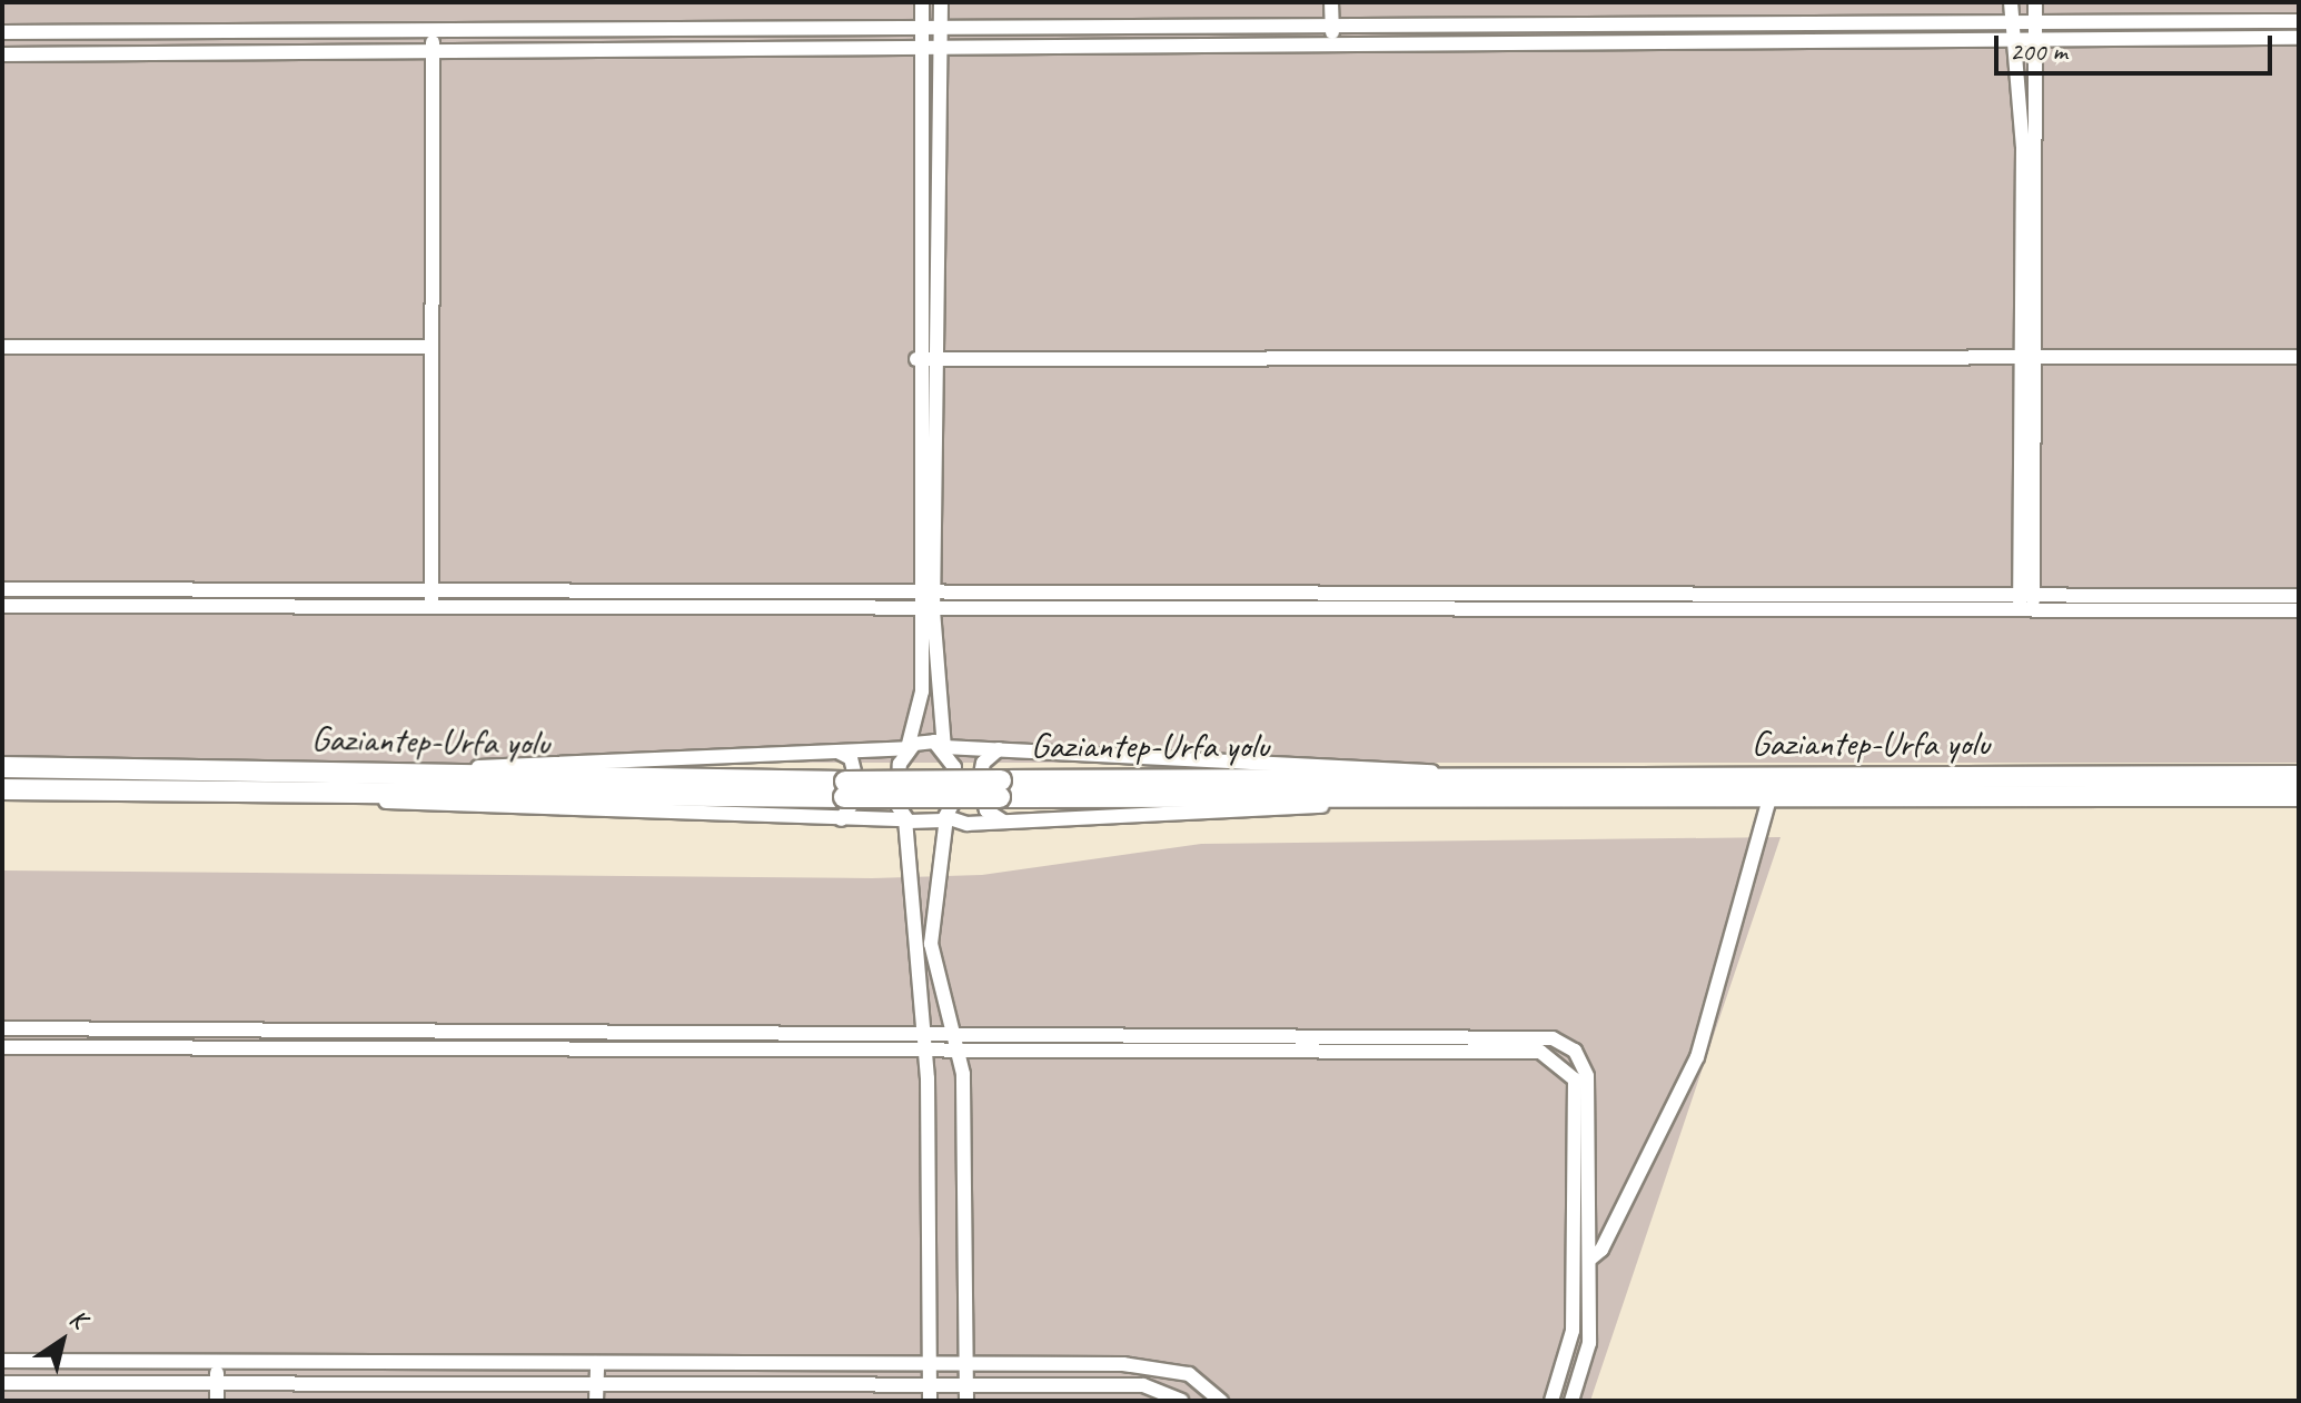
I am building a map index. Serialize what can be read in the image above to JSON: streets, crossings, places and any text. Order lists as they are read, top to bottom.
{
  "streets": {
    "highway": ["Gaziantep-Urfa yolu"]
  },
  "scale_bar": "200 m",
  "north": "top right"
}
